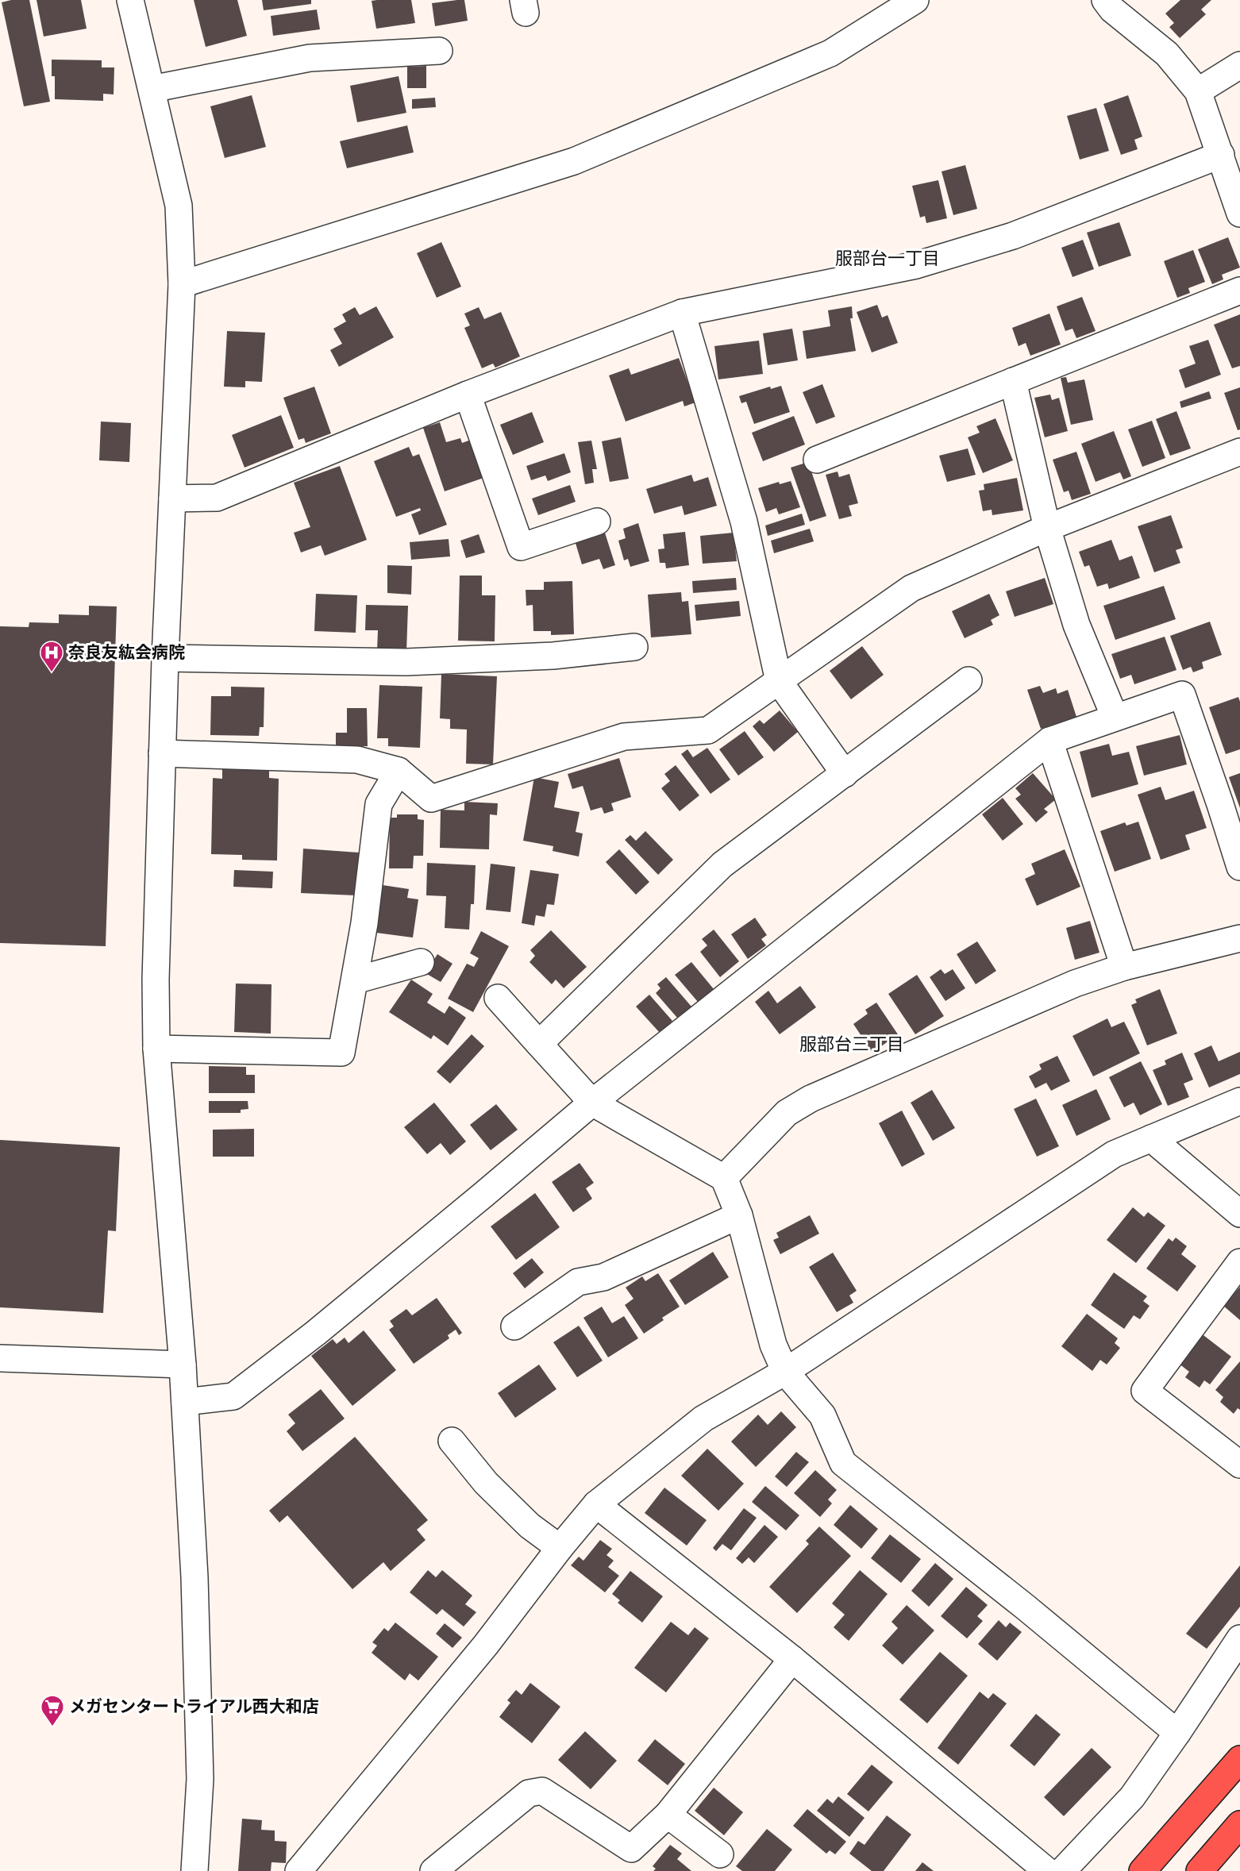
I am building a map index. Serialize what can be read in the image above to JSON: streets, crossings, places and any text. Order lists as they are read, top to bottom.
{
  "districts": ["服部台一丁目", "服部台三丁目"],
  "places": {
    "hospital": ["奈良友紘会病院"],
    "supermarket": ["メガセンタートライアル西大和店"]
  }
}
